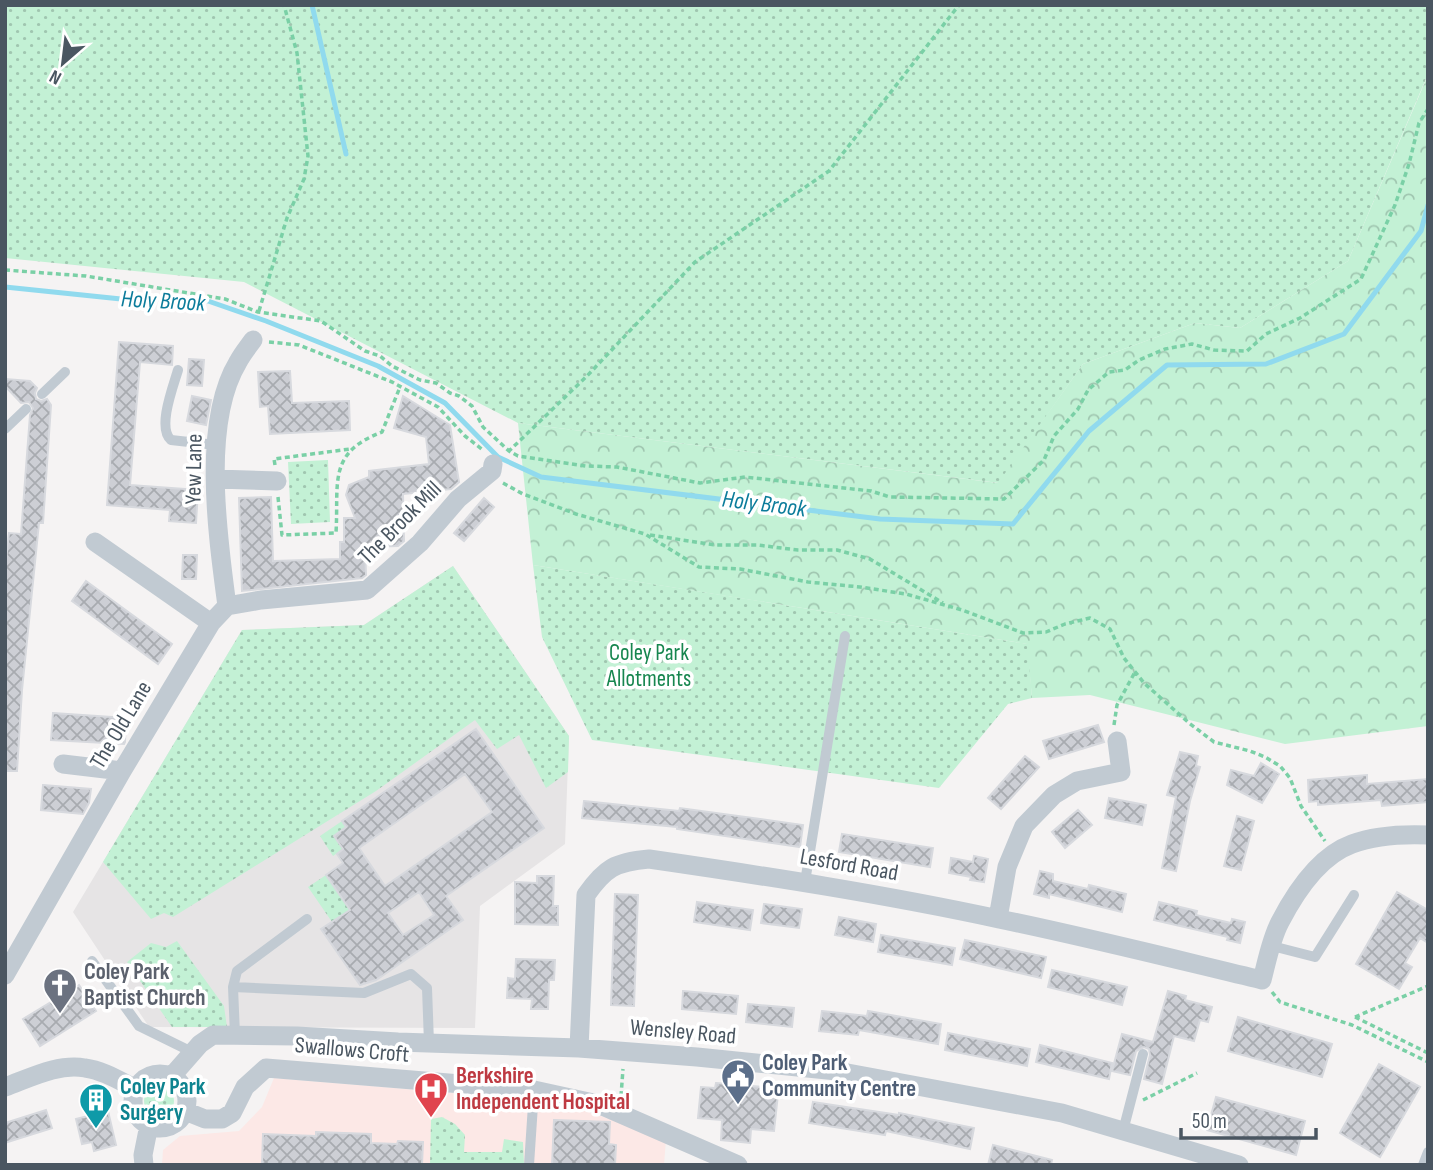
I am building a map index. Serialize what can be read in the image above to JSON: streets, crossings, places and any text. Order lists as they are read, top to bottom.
{
  "streets": {
    "street": [
      "Yew Lane",
      "The Brook Mill",
      "The Old Lane",
      "Lesford Road",
      "Wensley Road",
      "Swallows Croft"
    ]
  },
  "crossings": [
    ["Yew Lane", "The Brook Mill"],
    ["Lesford Road", "Wensley Road"],
    ["Wensley Road", "Swallows Croft"]
  ],
  "water": ["Holy Brook"],
  "parks": ["Coley Park Allotments"],
  "places": {
    "church": ["Coley Park Baptist Church"],
    "public building": ["Coley Park Community Centre"],
    "hospital": ["Berkshire Independent Hospital"],
    "building": ["Coley Park Surgery"]
  },
  "scale_bar": "50 m",
  "north": "bottom left"
}
